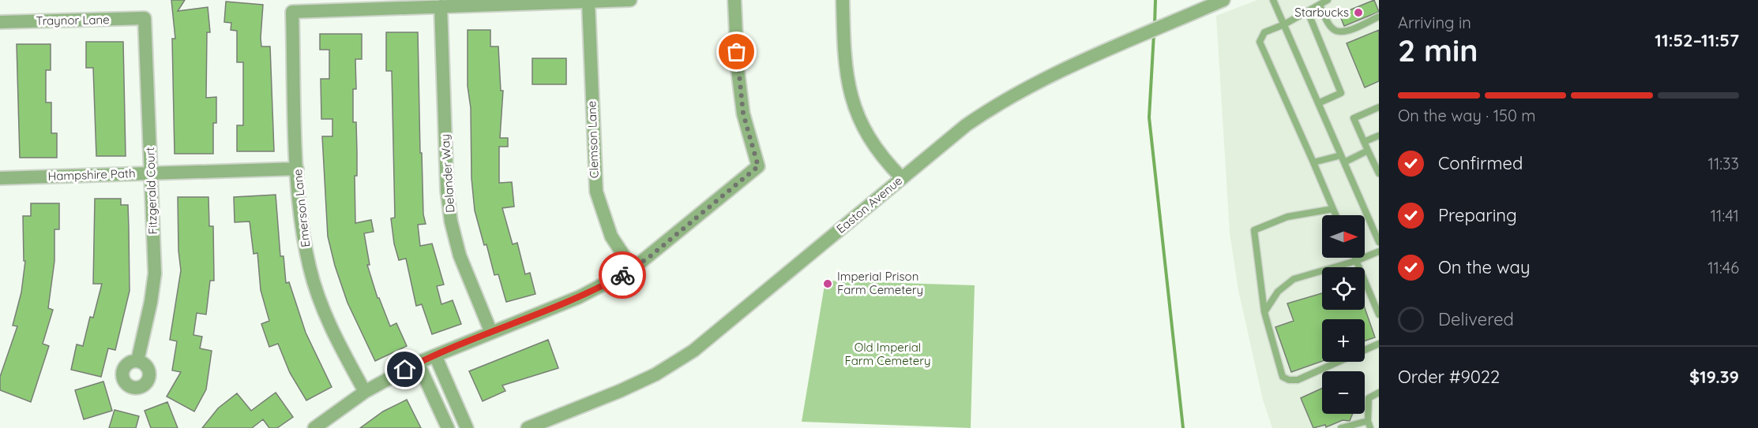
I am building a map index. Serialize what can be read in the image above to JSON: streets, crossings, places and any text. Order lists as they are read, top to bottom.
{
  "streets": {
    "street": [
      "Traynor Lane",
      "Clemson Lane",
      "Delander Way",
      "Hampshire Path",
      "Fitzgerald Court",
      "Easton Avenue",
      "Emerson Lane"
    ]
  },
  "crossings": [
    ["Traynor Lane", "Fitzgerald Court"],
    ["Delander Way", "Emerson Lane"],
    ["Hampshire Path", "Fitzgerald Court"],
    ["Hampshire Path", "Emerson Lane"]
  ],
  "parks": ["Old Imperial Farm Cemetery"],
  "places": ["Starbucks", "Imperial Prison Farm Cemetery"],
  "north": "right",
  "page": {
    "heading": ["2 min", "Arriving in", "11:52–11:57"],
    "panel": ["Order #9022", "$19.39"],
    "bar": "On the way · 150 m",
    "list": [
      ["Confirmed", "11:33"],
      ["Preparing", "11:41"],
      ["On the way", "11:46"],
      "Delivered"
    ],
    "map_buttons": ["+", "−"]
  }
}
